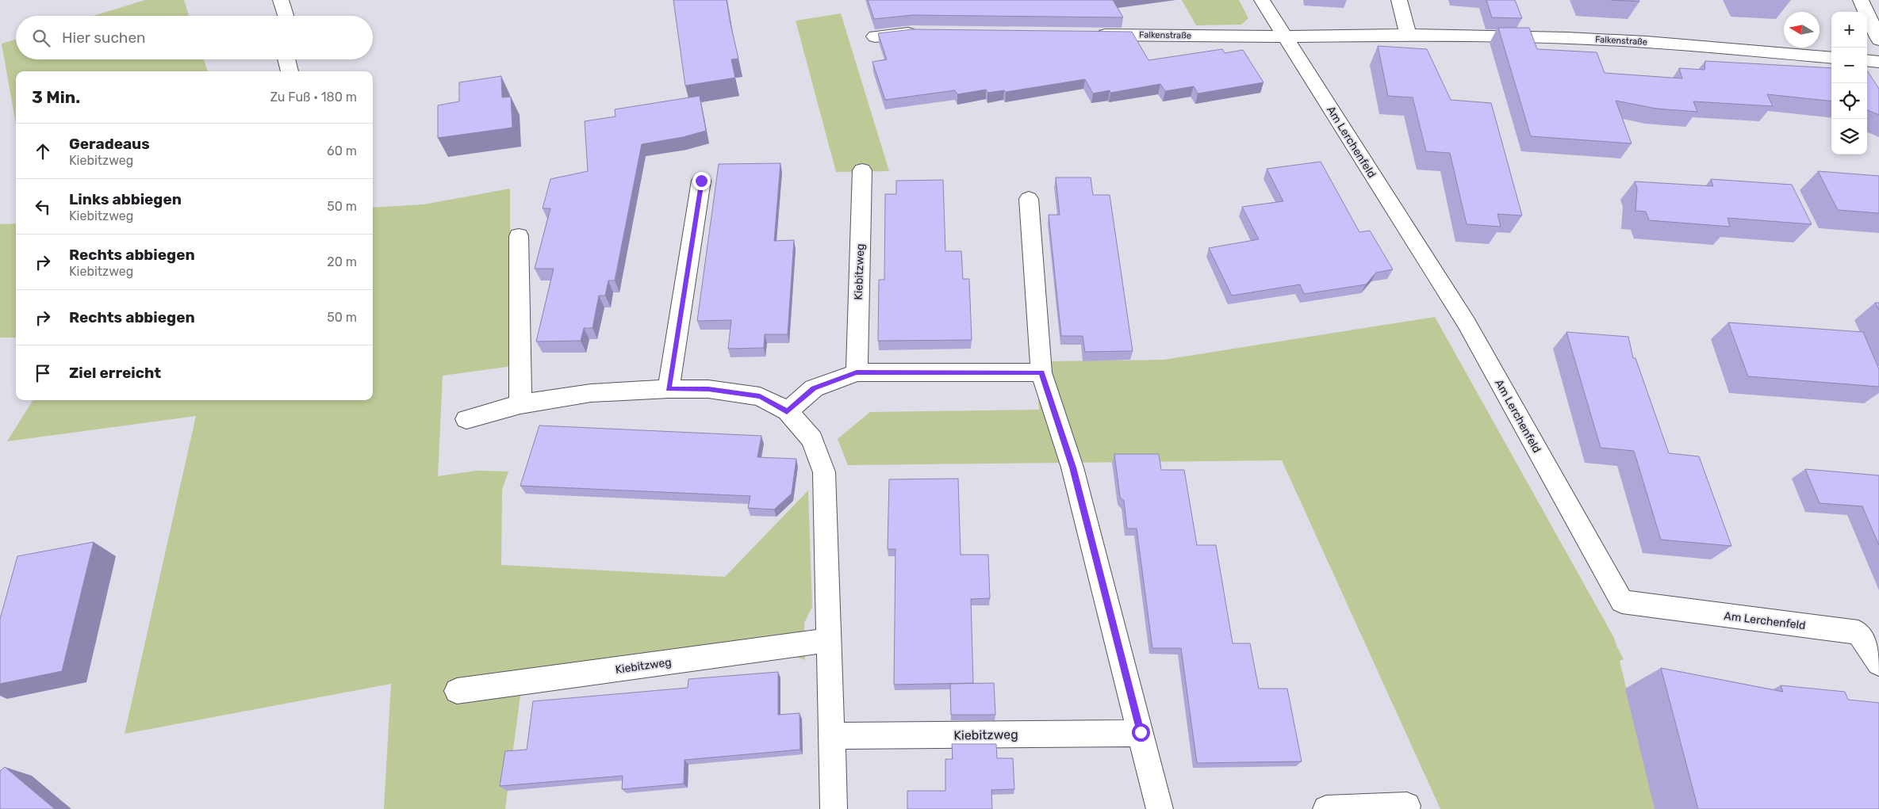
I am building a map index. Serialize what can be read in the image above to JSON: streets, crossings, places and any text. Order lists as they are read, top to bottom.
{
  "streets": {
    "street": ["Falkenstraße", "Am Lerchenfeld", "Kiebitzweg"]
  },
  "crossings": [
    ["Falkenstraße", "Am Lerchenfeld"]
  ],
  "north": "left",
  "page": {
    "map_buttons": ["+", "−"],
    "search": "Hier suchen",
    "heading": ["3 Min.", "Zu Fuß · 180 m"],
    "list": [
      ["Geradeaus", "Kiebitzweg", "60 m"],
      ["Links abbiegen", "Kiebitzweg", "50 m"],
      ["Rechts abbiegen", "Kiebitzweg", "20 m"],
      ["Rechts abbiegen", "50 m"],
      "Ziel erreicht"
    ]
  }
}
